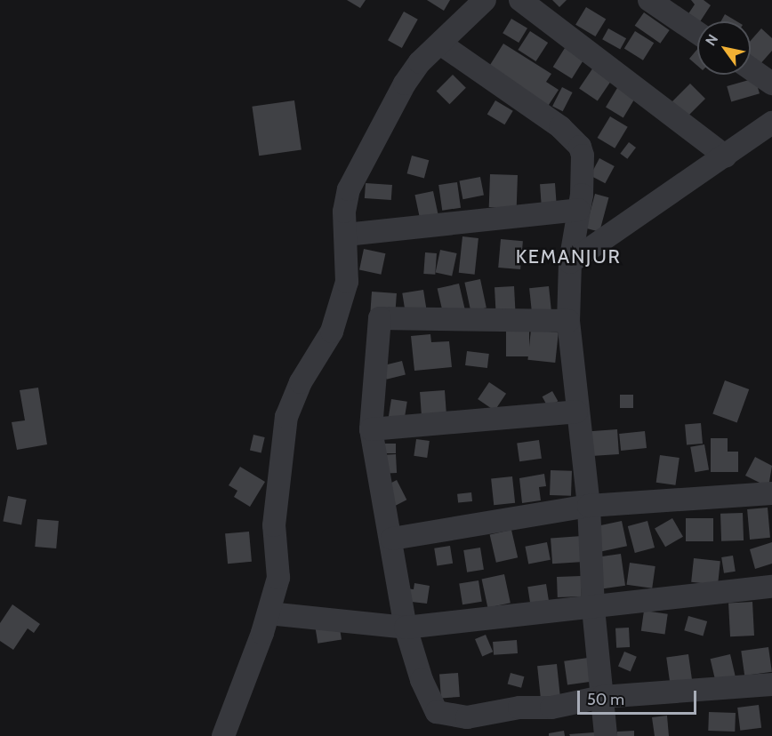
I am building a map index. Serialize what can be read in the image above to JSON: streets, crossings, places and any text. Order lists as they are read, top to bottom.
{
  "districts": ["KEMANJUR"],
  "scale_bar": "50 m",
  "north": "top left"
}
